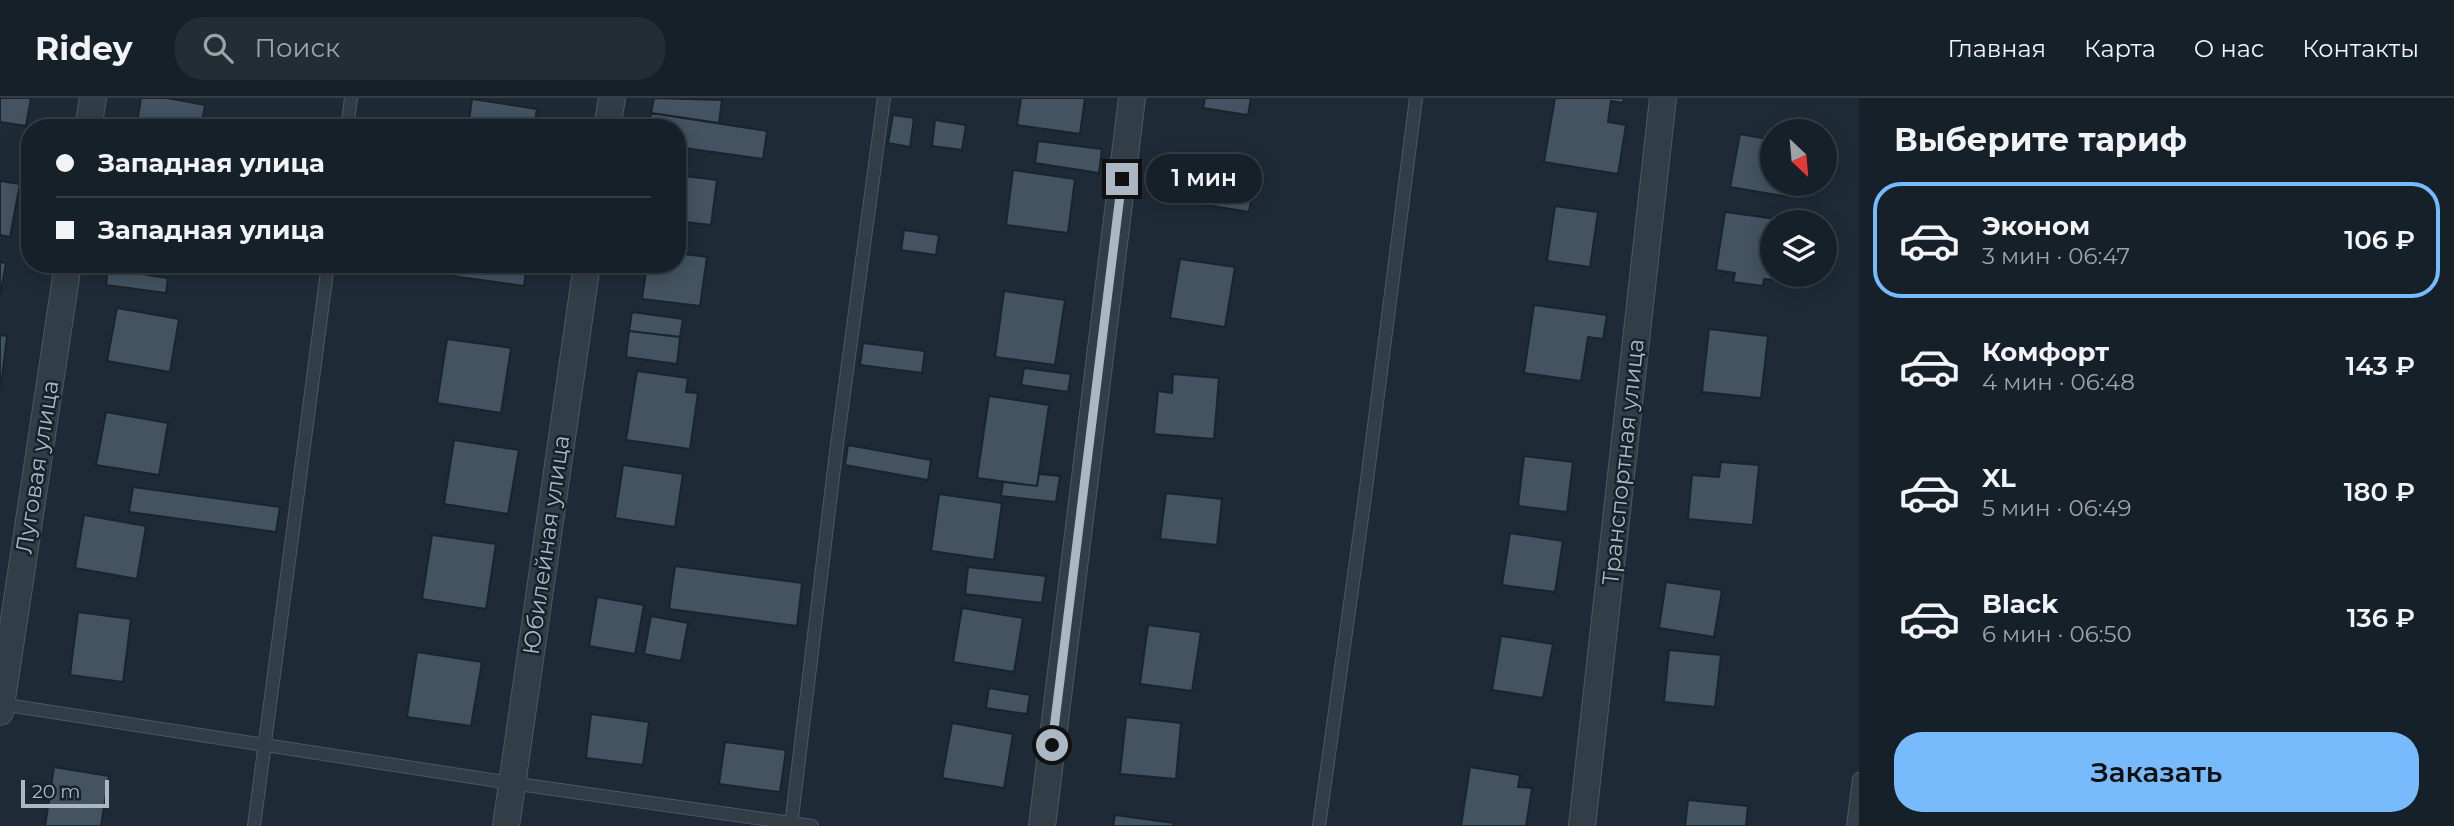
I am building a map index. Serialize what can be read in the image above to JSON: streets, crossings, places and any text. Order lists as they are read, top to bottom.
{
  "streets": {
    "street": ["Транспортная улица", "Луговая улица", "Юбилейная улица"]
  },
  "scale_bar": "20 m",
  "north": "bottom right",
  "page": {
    "header": "Ridey",
    "search": "Поиск",
    "nav": [
      "Главная",
      "Карта",
      "О нас",
      "Контакты"
    ],
    "heading": "Выберите тариф",
    "banner": ["Западная улица", "Западная улица"],
    "bubble": "1 мин",
    "list": [
      {
        "name": "Эконом",
        "note": "3 мин · 06:47",
        "value": "106 ₽"
      },
      {
        "name": "Комфорт",
        "note": "4 мин · 06:48",
        "value": "143 ₽"
      },
      {
        "name": "XL",
        "note": "5 мин · 06:49",
        "value": "180 ₽"
      },
      {
        "name": "Black",
        "note": "6 мин · 06:50",
        "value": "136 ₽"
      }
    ],
    "buttons": "Заказать",
    "scale": "20 m"
  }
}
